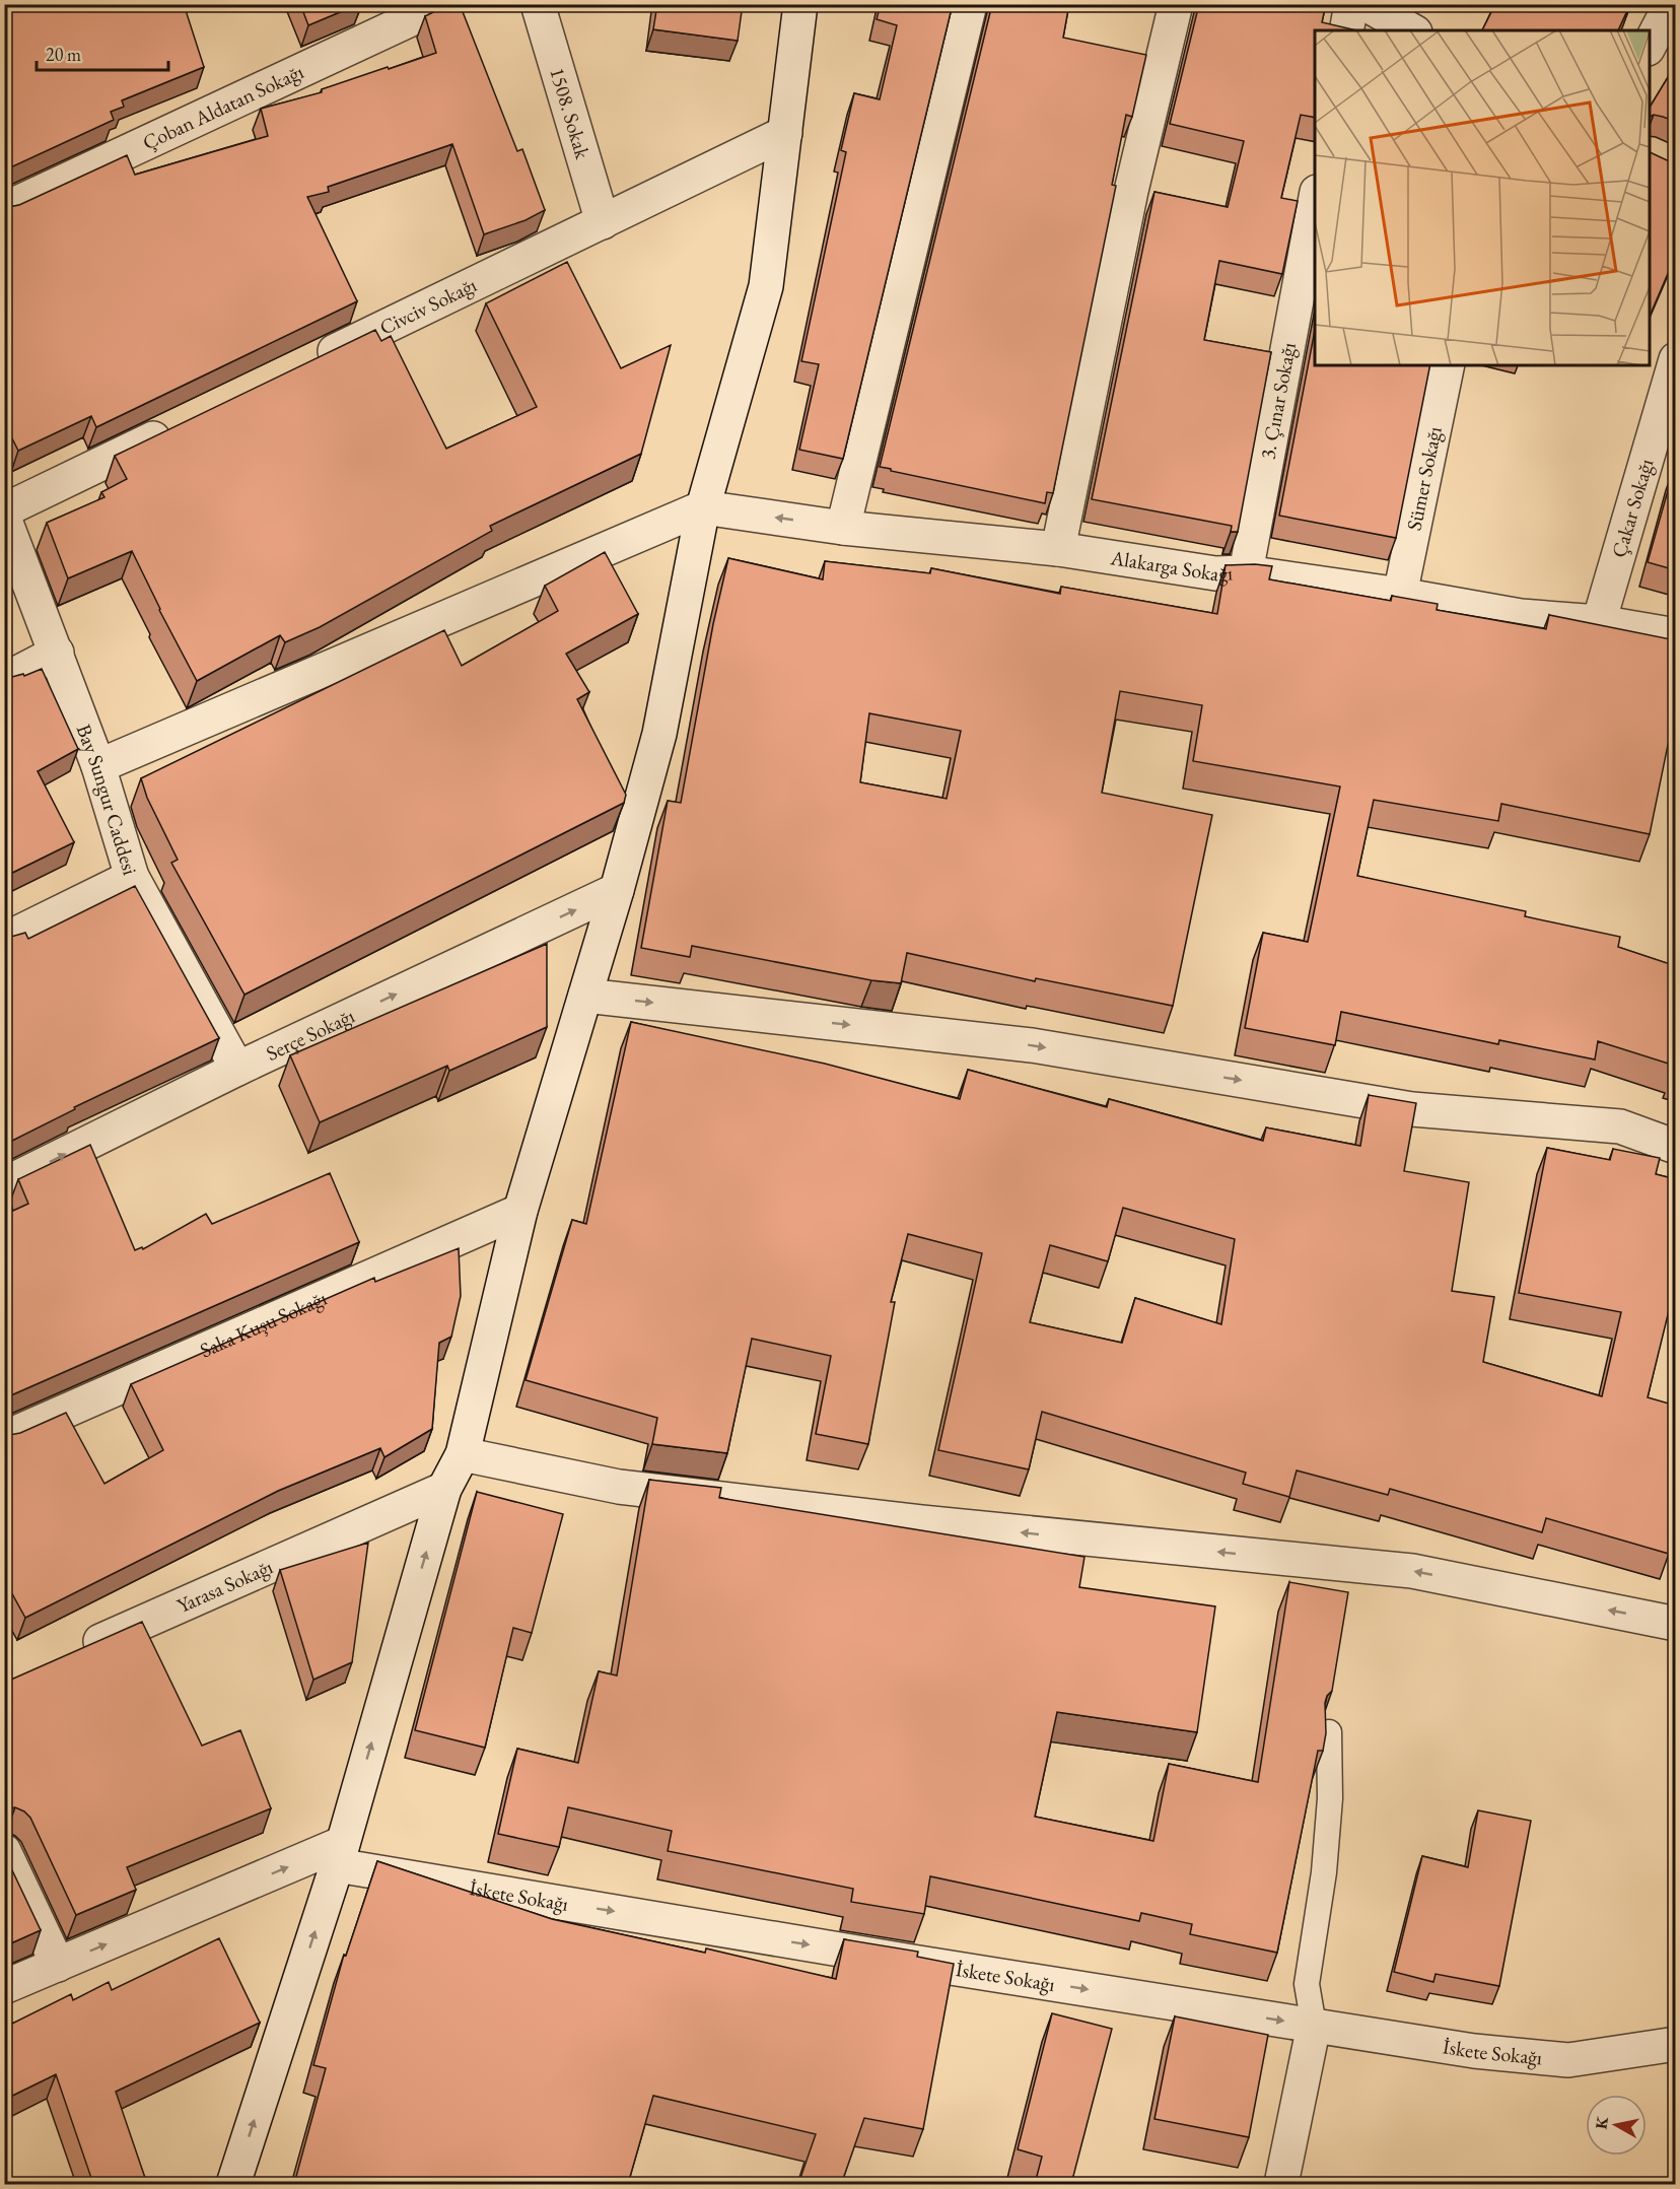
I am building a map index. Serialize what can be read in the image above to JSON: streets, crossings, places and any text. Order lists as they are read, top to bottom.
{
  "streets": {
    "street": [
      "Çoban Aldatan Sokağı",
      "1508. Sokak",
      "Civciv Sokağı",
      "3. Çınar Sokağı",
      "Sümer Sokağı",
      "Çakar Sokağı",
      "Alakarga Sokağı",
      "Bay Sungur Caddesi",
      "Serçe Sokağı",
      "Saka Kuşu Sokağı",
      "Yarasa Sokağı",
      "İskete Sokağı"
    ]
  },
  "crossings": [
    ["1508. Sokak", "Civciv Sokağı"],
    ["3. Çınar Sokağı", "Alakarga Sokağı"],
    ["Sümer Sokağı", "Alakarga Sokağı"],
    ["Çakar Sokağı", "Alakarga Sokağı"],
    ["Bay Sungur Caddesi", "Serçe Sokağı"]
  ],
  "one_way": ["Serçe Sokağı", "İskete Sokağı"],
  "scale_bar": "20 m",
  "north": "left"
}
